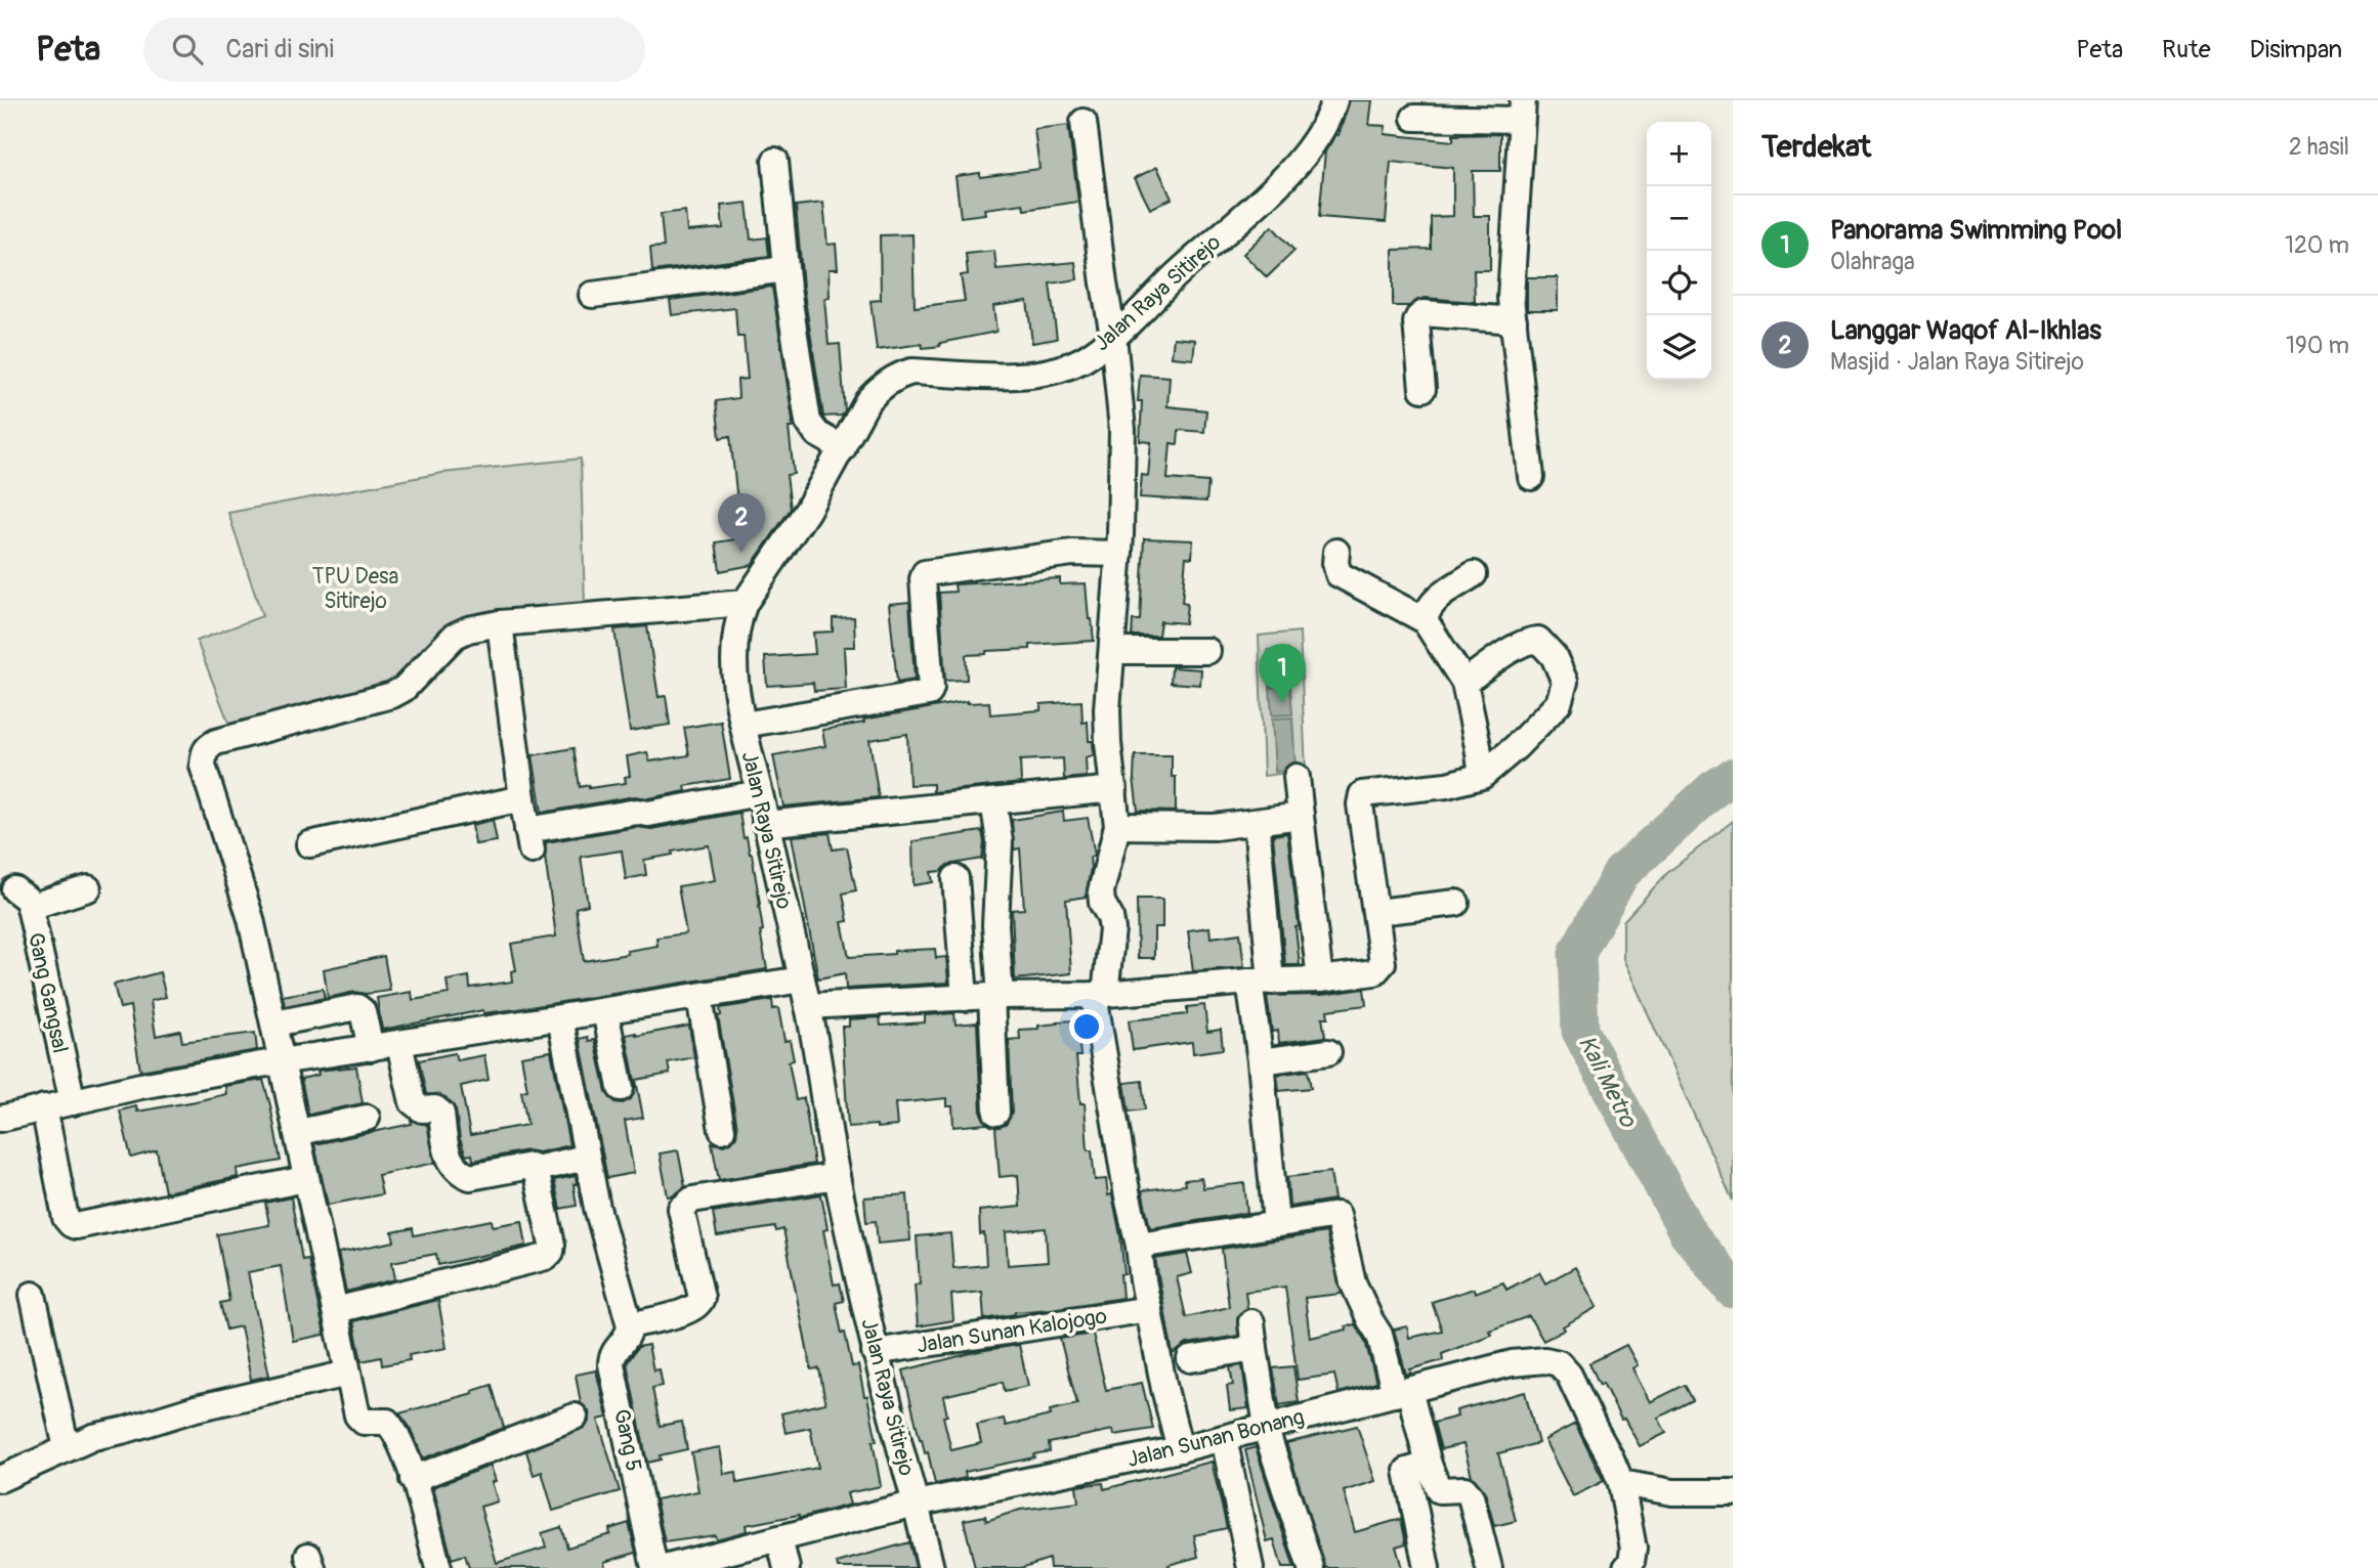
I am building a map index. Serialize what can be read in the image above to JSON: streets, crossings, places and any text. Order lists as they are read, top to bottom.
{
  "streets": {
    "street": [
      "Jalan Raya Sitirejo",
      "Gang Gangsal",
      "Jalan Sunan Kalojogo",
      "Jalan Sunan Bonang",
      "Gang 5"
    ]
  },
  "crossings": [
    ["Jalan Raya Sitirejo", "Jalan Sunan Kalojogo"],
    ["Jalan Raya Sitirejo", "Jalan Sunan Bonang"]
  ],
  "water": ["Kali Metro"],
  "parks": ["TPU Desa Sitirejo"],
  "page": {
    "header": "Peta",
    "search": "Cari di sini",
    "nav": ["Peta", "Rute", "Disimpan"],
    "heading": ["Terdekat", "2 hasil"],
    "map_buttons": ["+", "−"],
    "list": [
      {
        "mark": "1",
        "name": "Panorama Swimming Pool",
        "note": "Olahraga",
        "value": "120 m"
      },
      {
        "mark": "2",
        "name": "Langgar Waqof Al-Ikhlas",
        "note": "Masjid · Jalan Raya Sitirejo",
        "value": "190 m"
      }
    ],
    "pins": ["2", "1"]
  }
}
